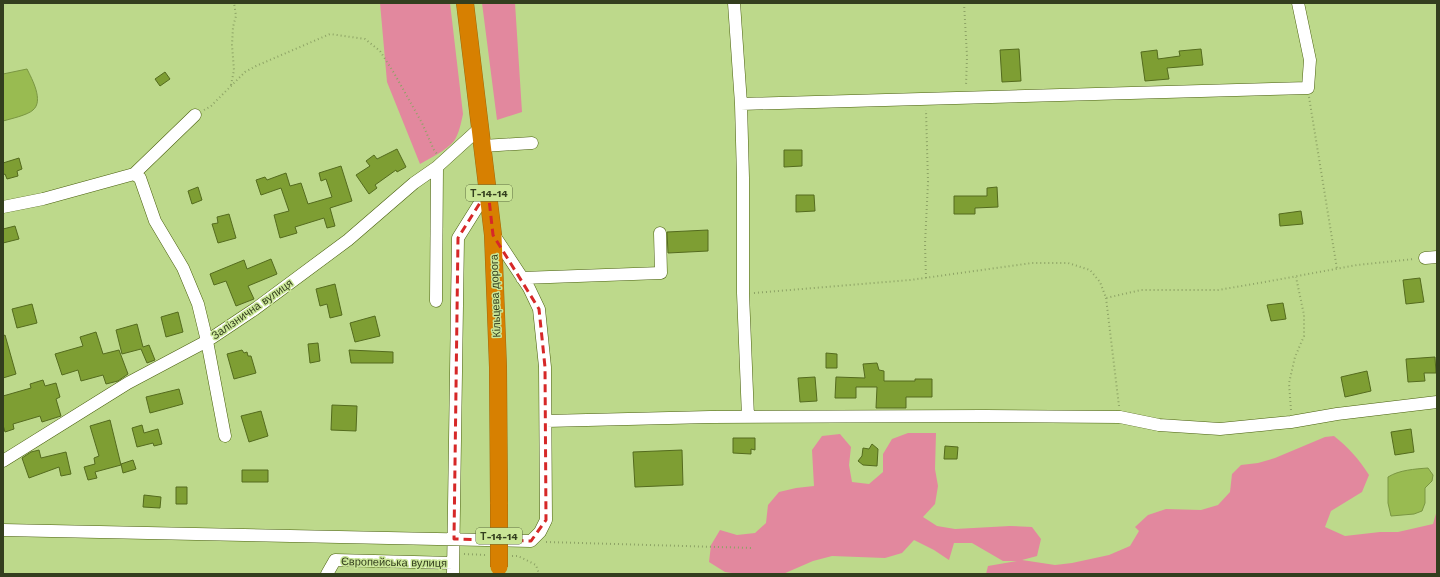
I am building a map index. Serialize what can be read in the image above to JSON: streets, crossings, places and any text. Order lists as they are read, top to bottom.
{
  "streets": {
    "highway": ["Т-14-14", "Кільцева дорога"],
    "street": ["Залізнична вулиця", "Європейська вулиця"]
  },
  "crossings": [
    ["Т-14-14", "Кільцева дорога"],
    ["Кільцева дорога", "Залізнична вулиця"]
  ]
}
